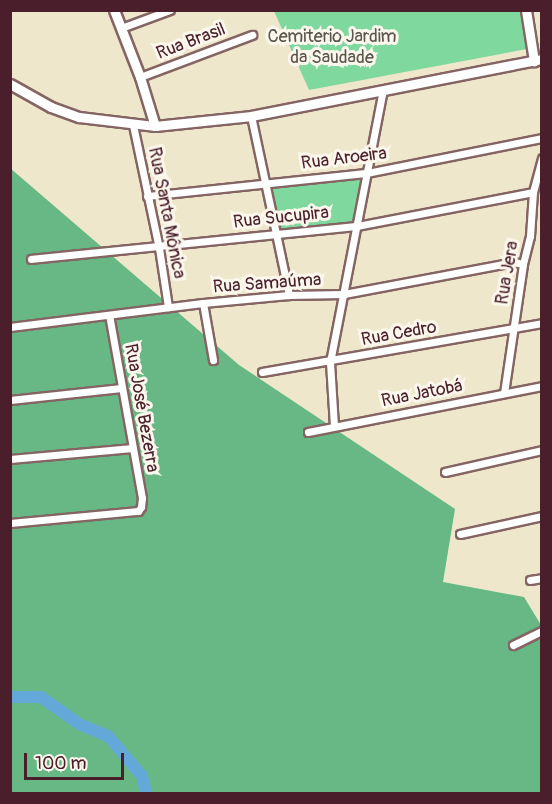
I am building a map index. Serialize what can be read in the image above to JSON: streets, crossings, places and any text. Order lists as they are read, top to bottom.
{
  "streets": {
    "street": [
      "Rua Brasil",
      "Rua Aroeira",
      "Rua Santa Mônica",
      "Rua Sucupira",
      "Rua Jera",
      "Rua Samaúma",
      "Rua Cedro",
      "Rua Jatobá",
      "Rua José Bezerra"
    ]
  },
  "crossings": [
    ["Rua Aroeira", "Rua Santa Mônica"],
    ["Rua Santa Mônica", "Rua Sucupira"],
    ["Rua Santa Mônica", "Rua Samaúma"],
    ["Rua Sucupira", "Rua Jera"],
    ["Rua Jera", "Rua Samaúma"],
    ["Rua Jera", "Rua Cedro"],
    ["Rua Jera", "Rua Jatobá"],
    ["Rua Samaúma", "Rua José Bezerra"]
  ],
  "parks": ["Cemiterio Jardim da Saudade"],
  "scale_bar": "100 m"
}
